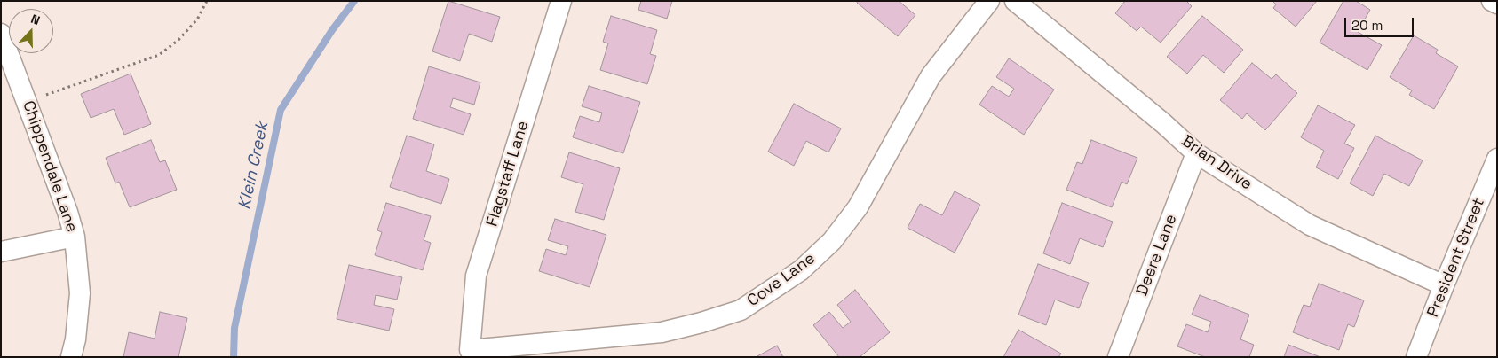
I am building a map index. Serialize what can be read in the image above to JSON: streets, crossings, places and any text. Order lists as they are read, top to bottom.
{
  "streets": {
    "street": [
      "Brian Drive",
      "Chippendale Lane",
      "Flagstaff Lane",
      "Deere Lane",
      "President Street",
      "Cove Lane"
    ]
  },
  "crossings": [
    ["Brian Drive", "Deere Lane"],
    ["Brian Drive", "President Street"],
    ["Flagstaff Lane", "Cove Lane"]
  ],
  "water": ["Klein Creek"],
  "scale_bar": "20 m",
  "north": "top"
}
